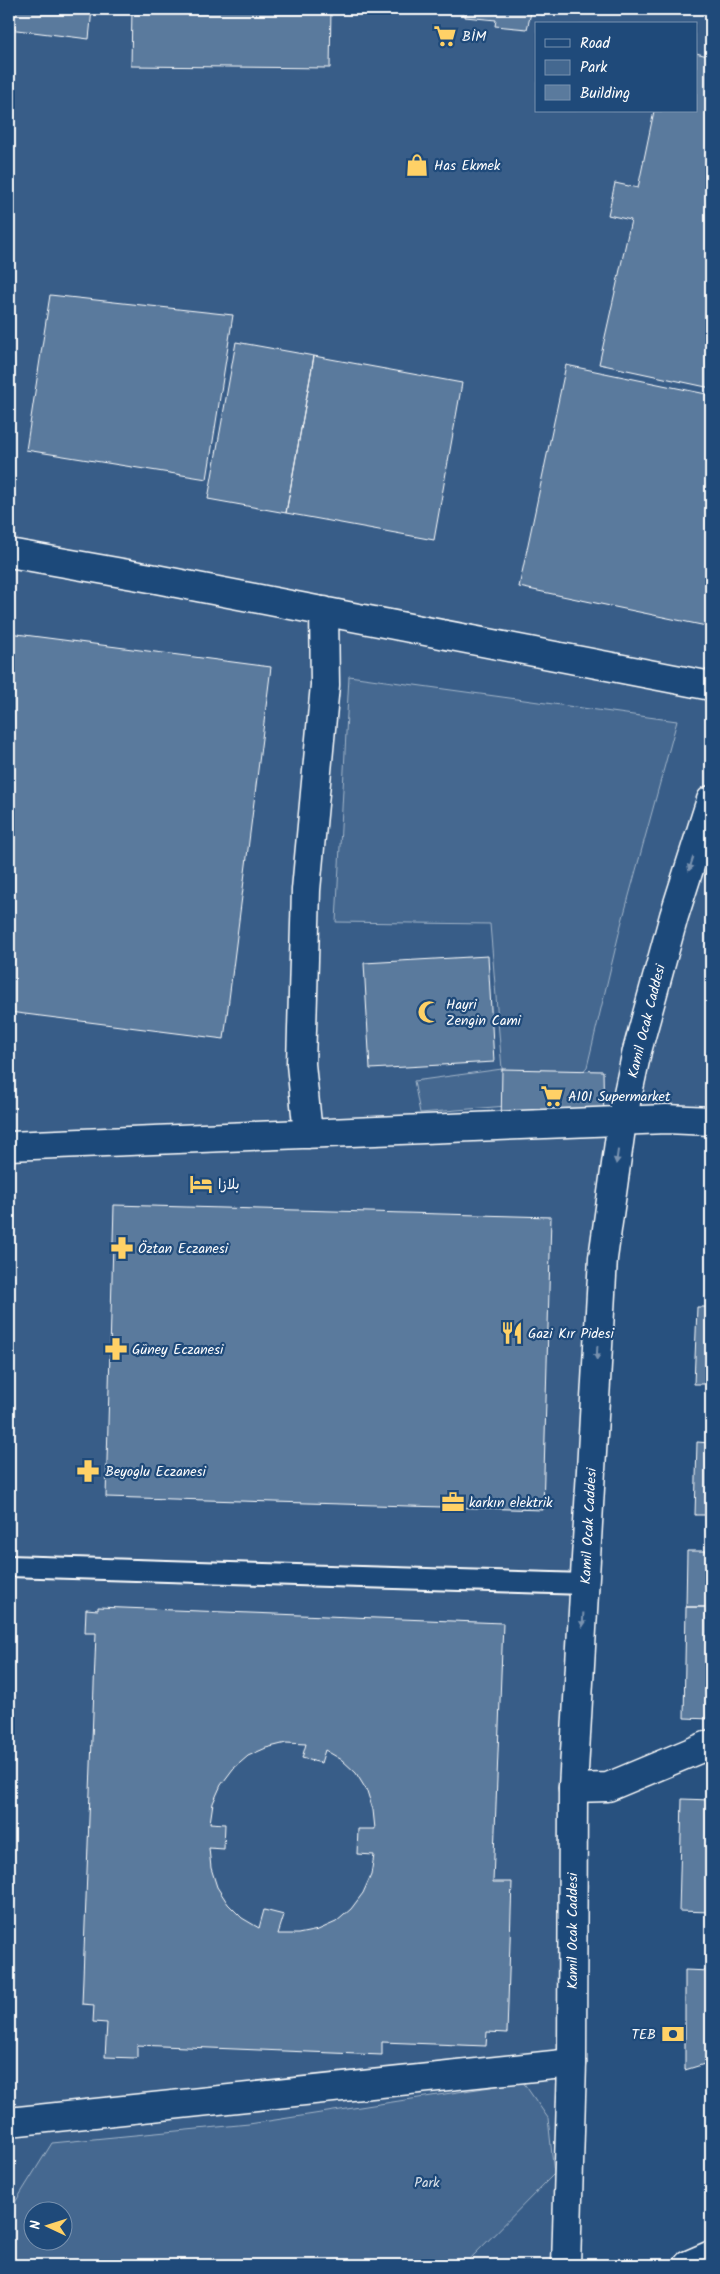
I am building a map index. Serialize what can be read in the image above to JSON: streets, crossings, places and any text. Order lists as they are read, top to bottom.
{
  "streets": {
    "street": ["Kamil Ocak Caddesi"]
  },
  "one_way": ["Kamil Ocak Caddesi"],
  "parks": ["Park"],
  "places": {
    "supermarket": ["BİM", "A101 Supermarket"],
    "shop": ["Has Ekmek"],
    "mosque": ["Hayri Zengin Cami"],
    "hotel": ["بلازا"],
    "pharmacy": ["Öztan Eczanesi", "Güney Eczanesi", "Beyoglu Eczanesi"],
    "restaurant": ["Gazi Kır Pidesi"],
    "office": ["karkın elektrik"],
    "bank": ["TEB"]
  },
  "legend": ["Road", "Park", "Building"],
  "north": "left"
}
